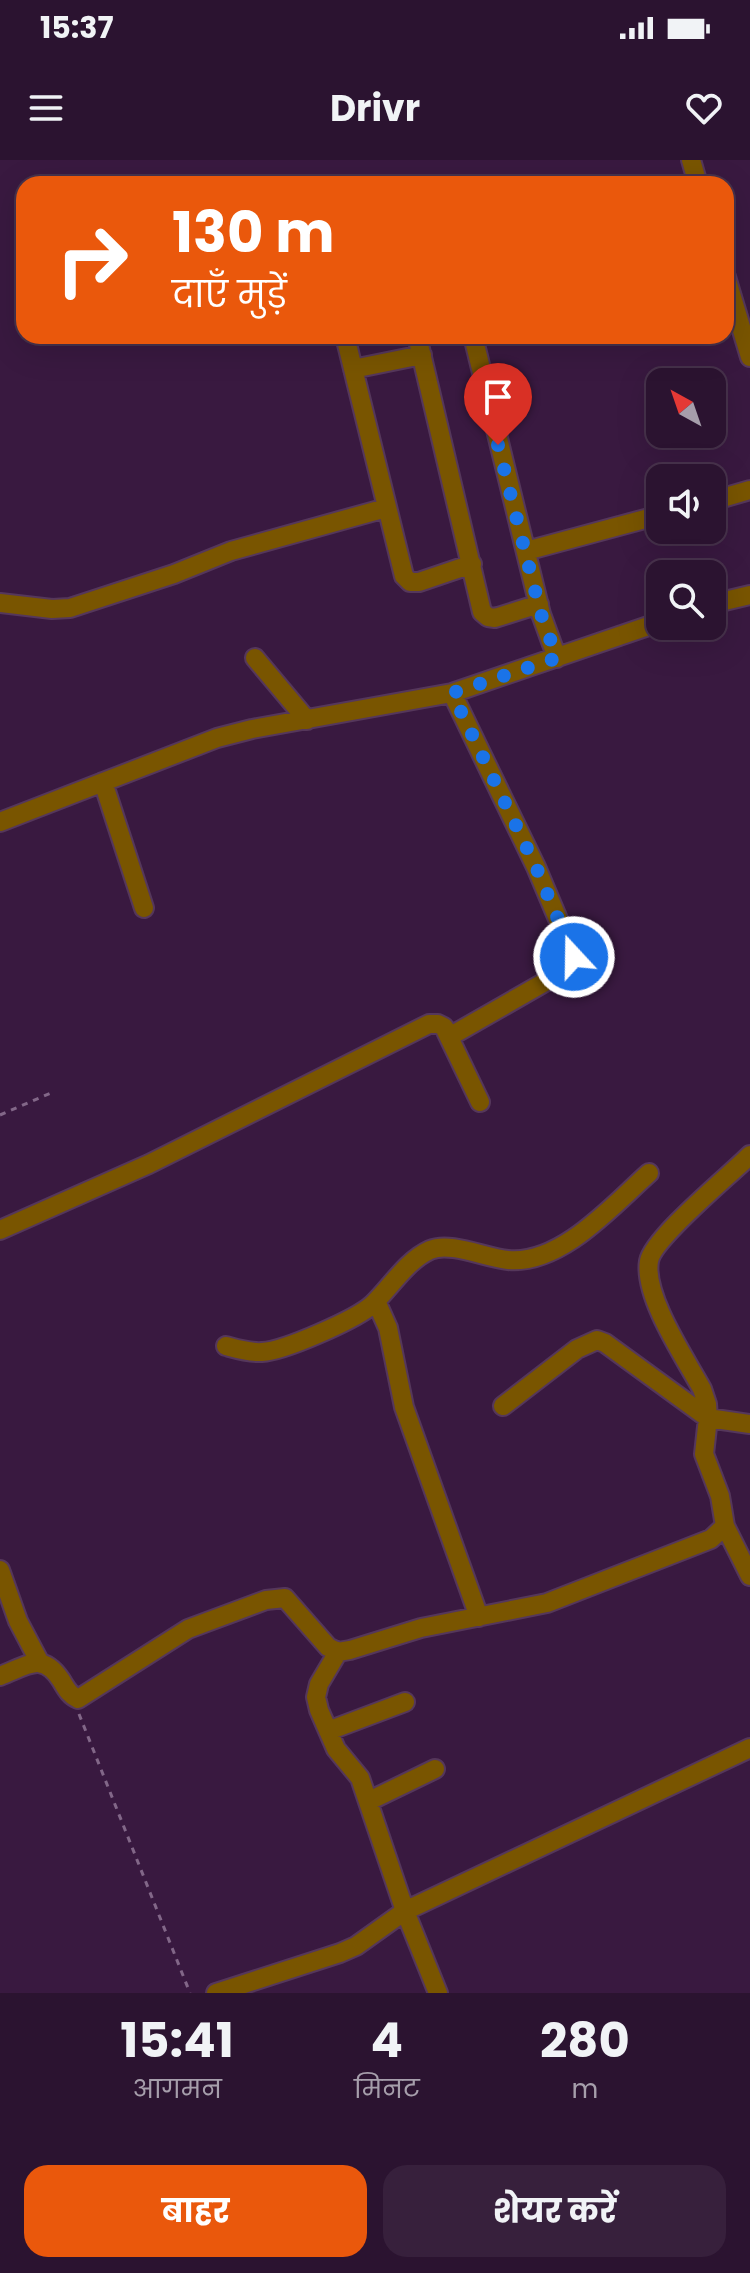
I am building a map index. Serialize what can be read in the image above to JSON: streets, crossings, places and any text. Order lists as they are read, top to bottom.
{
  "north": "top left",
  "page": {
    "status": "15:37",
    "header": "Drivr",
    "turn": ["130 m", "दाएँ मुड़ें"],
    "eta": [
      "15:41",
      "आगमन",
      "4",
      "मिनट",
      "280",
      "m"
    ],
    "buttons": ["बाहर", "शेयर करें"]
  }
}
